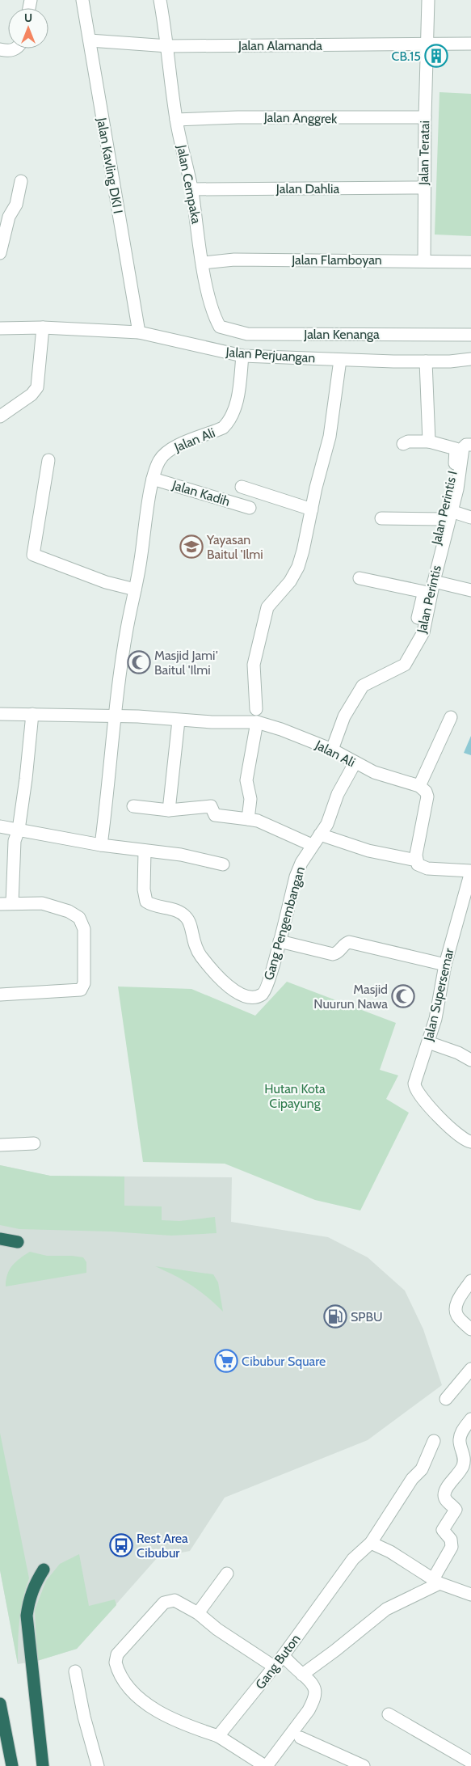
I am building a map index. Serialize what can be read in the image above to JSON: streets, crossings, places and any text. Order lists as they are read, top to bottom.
{
  "streets": {
    "street": [
      "Jalan Alamanda",
      "Jalan Anggrek",
      "Jalan Teratai",
      "Jalan Kavling DKI I",
      "Jalan Cempaka",
      "Jalan Dahlia",
      "Jalan Flamboyan",
      "Jalan Kenanga",
      "Jalan Perjuangan",
      "Jalan Ali",
      "Jalan Kadih",
      "Jalan Perintis I",
      "Jalan Perintis",
      "Gang Pengembangan",
      "Jalan Supersemar",
      "Gang Buton"
    ]
  },
  "crossings": [
    ["Jalan Alamanda", "Jalan Teratai"],
    ["Jalan Alamanda", "Jalan Kavling DKI I"],
    ["Jalan Alamanda", "Jalan Cempaka"],
    ["Jalan Anggrek", "Jalan Teratai"],
    ["Jalan Anggrek", "Jalan Cempaka"],
    ["Jalan Teratai", "Jalan Dahlia"],
    ["Jalan Teratai", "Jalan Flamboyan"],
    ["Jalan Kavling DKI I", "Jalan Perjuangan"],
    ["Jalan Cempaka", "Jalan Dahlia"],
    ["Jalan Cempaka", "Jalan Flamboyan"],
    ["Jalan Cempaka", "Jalan Kenanga"],
    ["Jalan Perjuangan", "Jalan Ali"],
    ["Jalan Ali", "Jalan Kadih"],
    ["Jalan Ali", "Jalan Perintis"],
    ["Jalan Ali", "Gang Pengembangan"],
    ["Jalan Perintis I", "Jalan Perintis"]
  ],
  "parks": ["Hutan Kota Cipayung"],
  "places": {
    "building": ["CB.15"],
    "school or university": ["Yayasan Baitul 'Ilmi"],
    "mosque": ["Masjid Jami' Baitul 'Ilmi", "Masjid Nuurun Nawa"],
    "fuel station": ["SPBU"],
    "supermarket": ["Cibubur Square"],
    "bus stop": ["Rest Area Cibubur"]
  },
  "north": "top"
}
